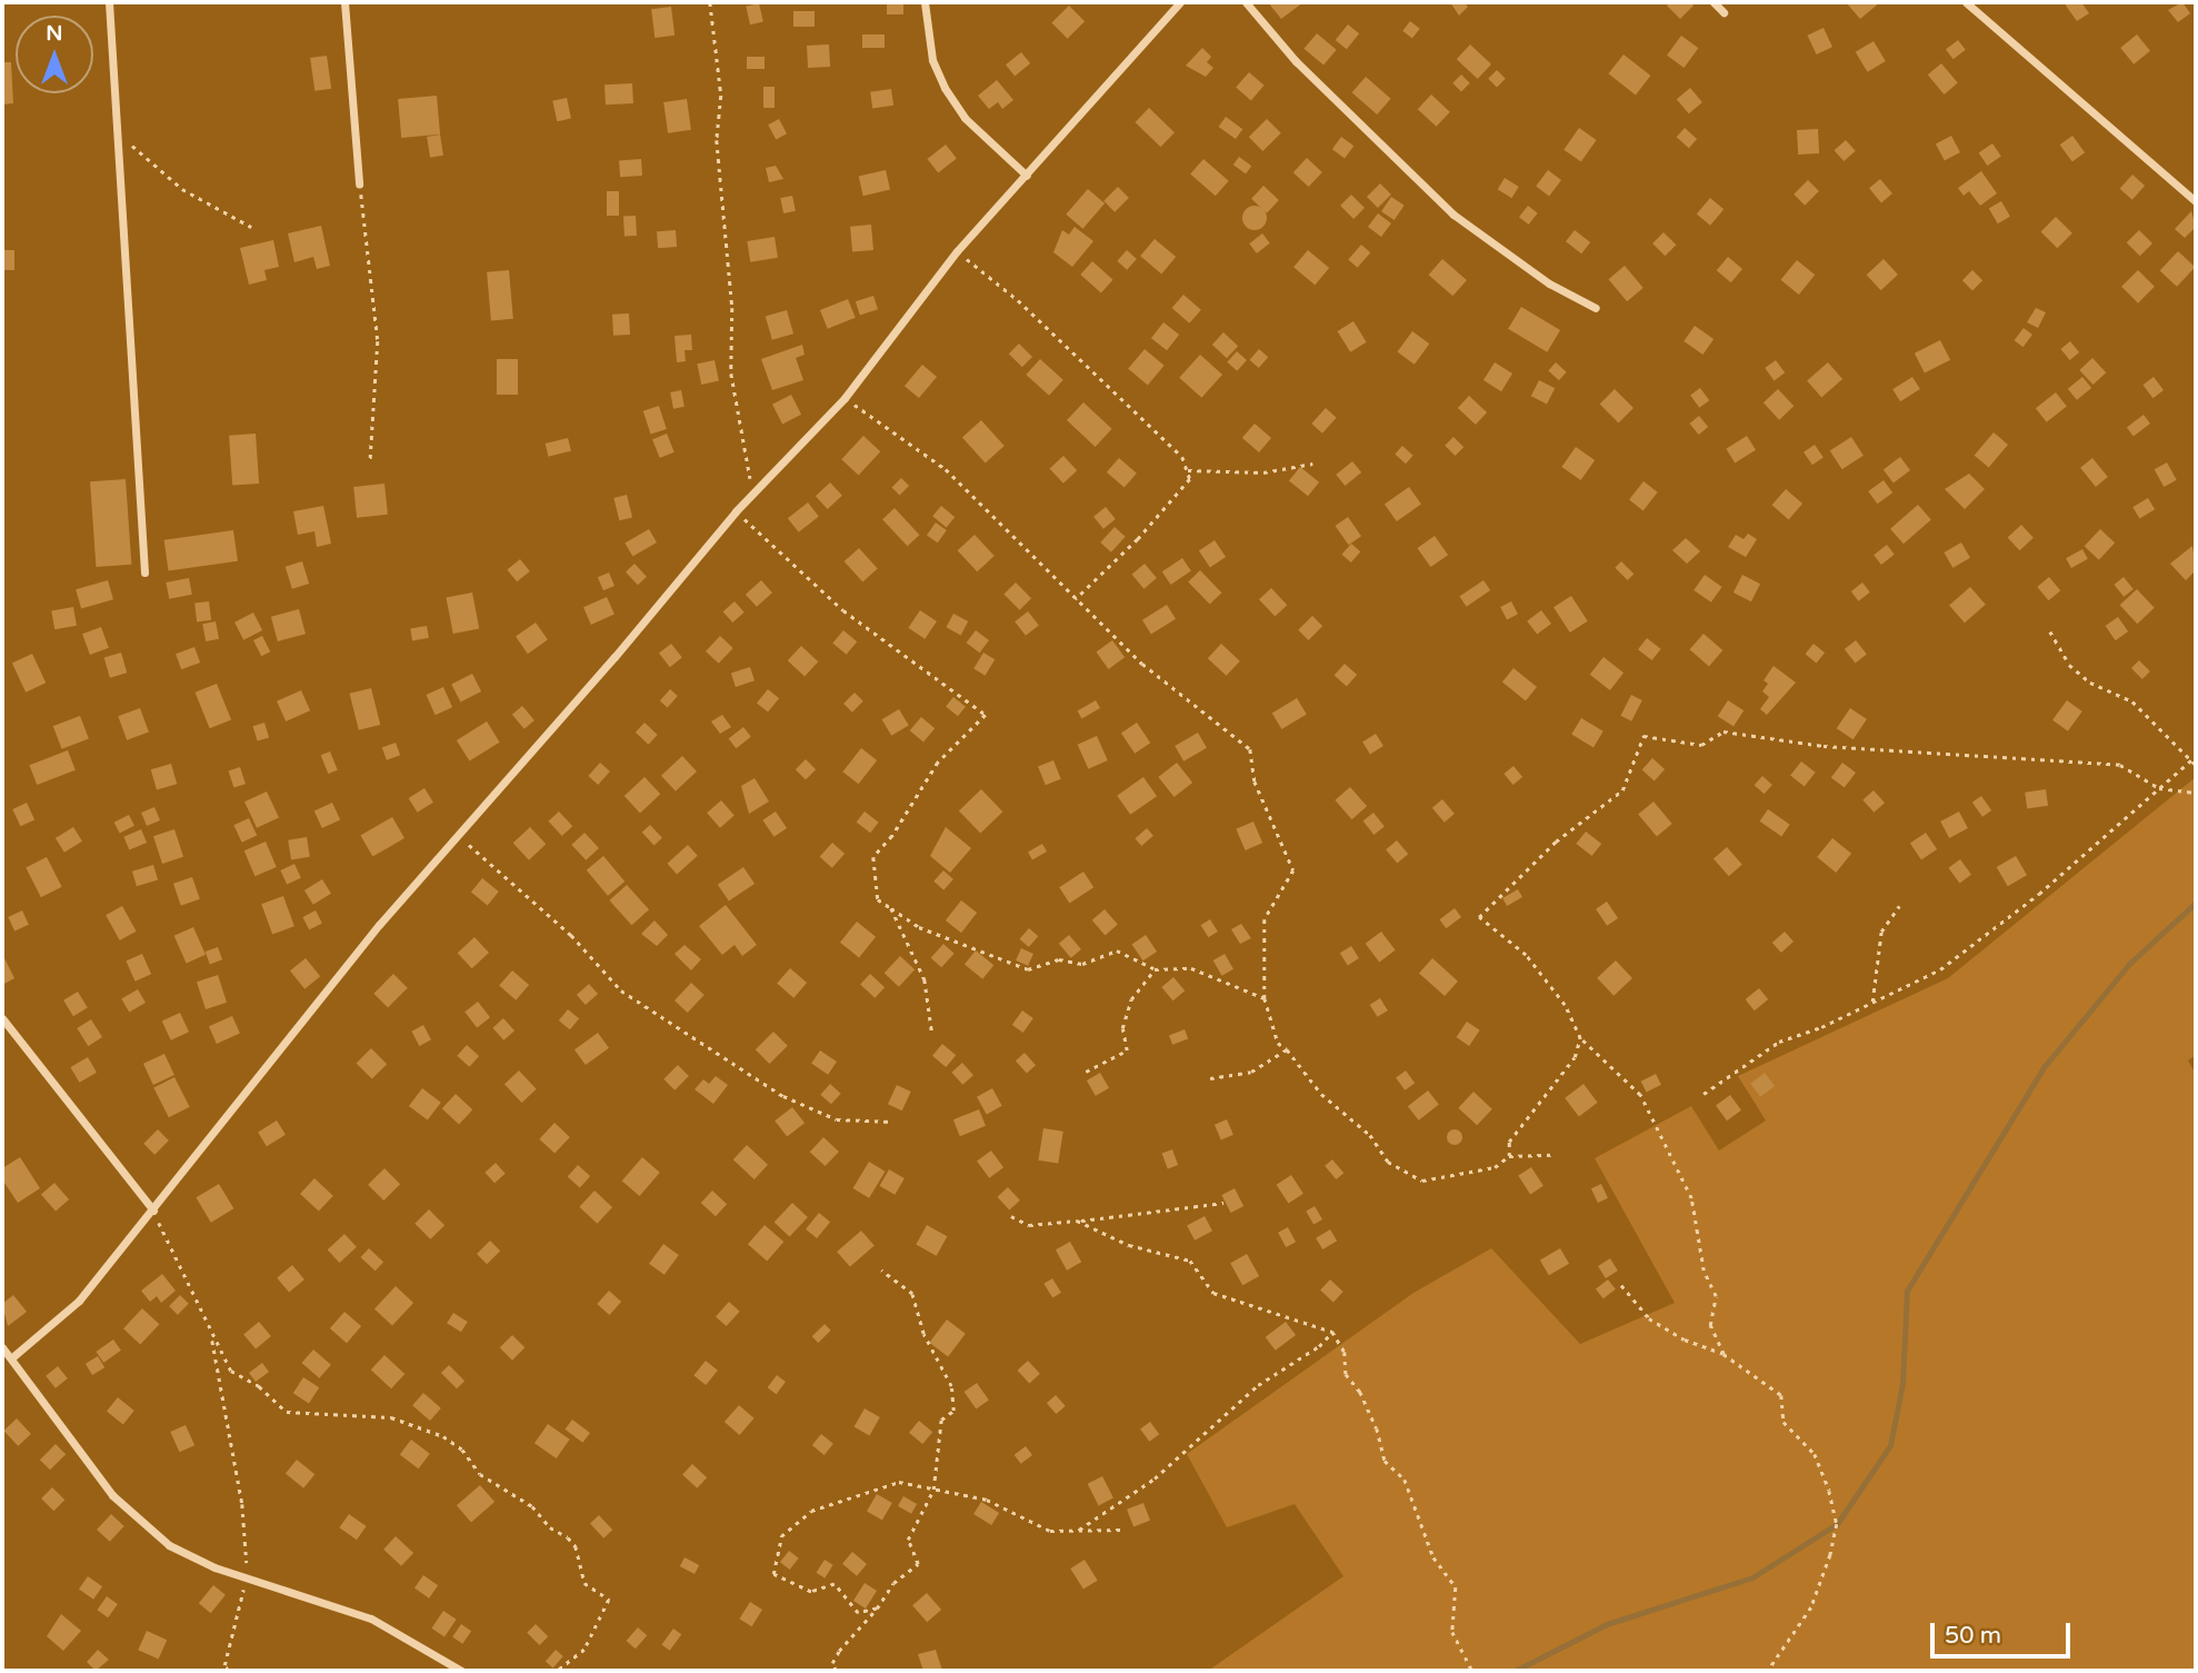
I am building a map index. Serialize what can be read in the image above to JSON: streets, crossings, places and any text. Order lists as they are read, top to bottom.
{
  "scale_bar": "50 m",
  "north": "top"
}
